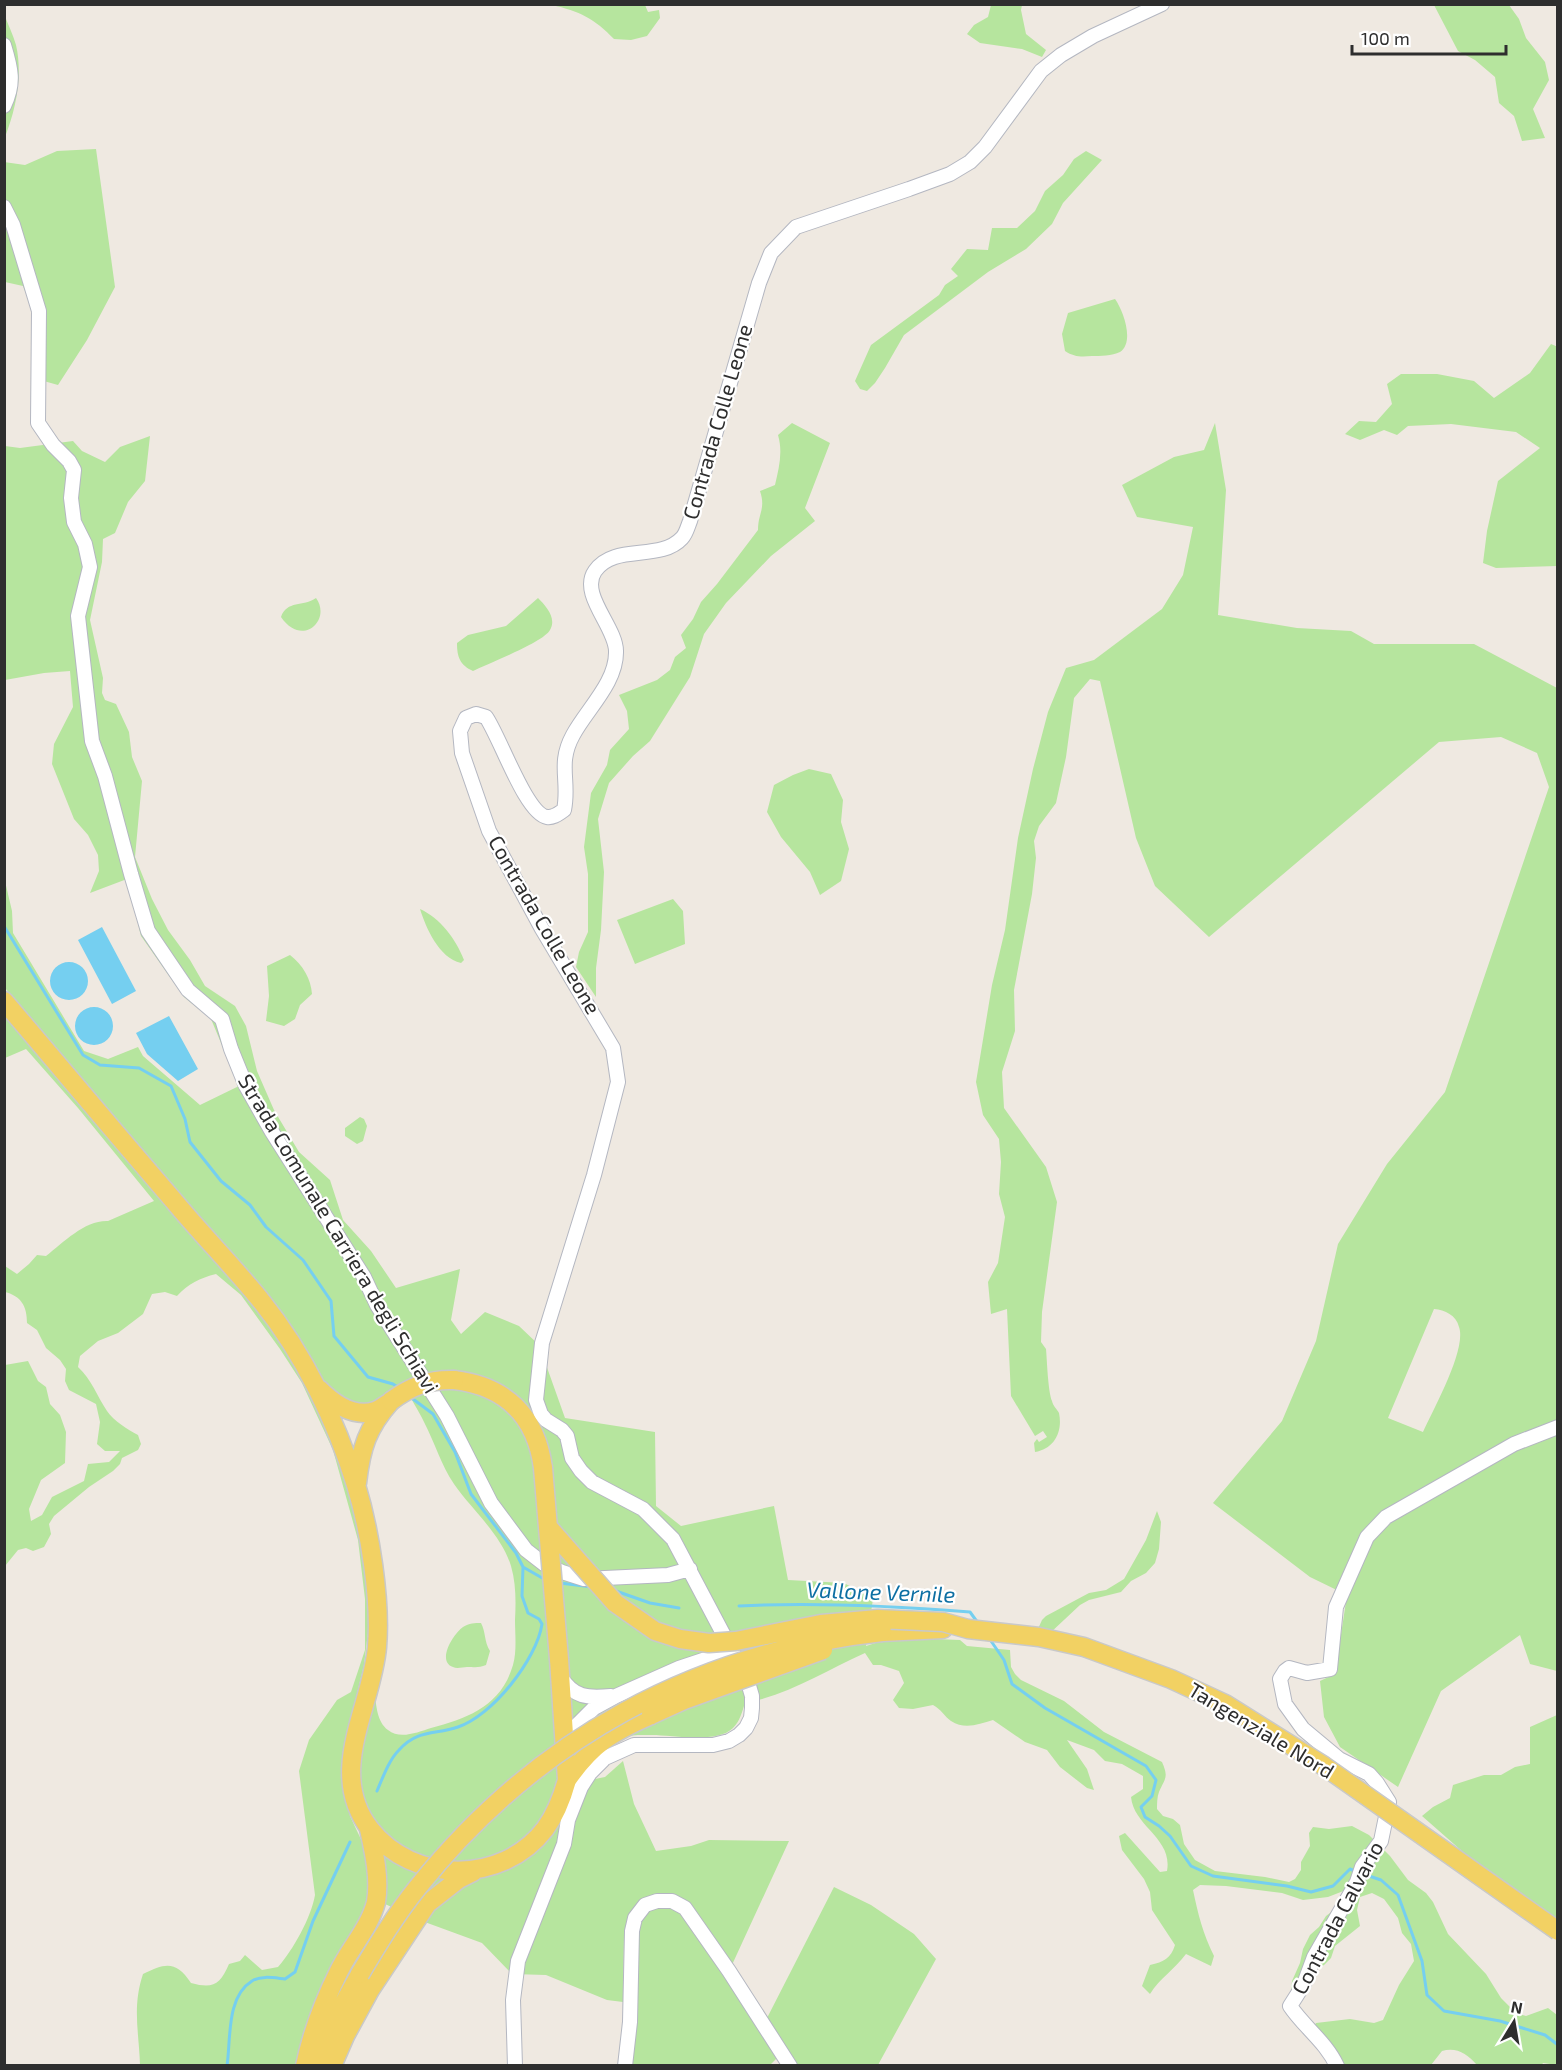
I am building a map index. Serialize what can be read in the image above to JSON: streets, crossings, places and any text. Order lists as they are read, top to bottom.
{
  "streets": {
    "main road": ["Tangenziale Nord"],
    "street": ["Contrada Colle Leone", "Strada Comunale Carriera degli Schiavi", "Contrada Calvario"]
  },
  "crossings": [
    ["Contrada Colle Leone", "Strada Comunale Carriera degli Schiavi"]
  ],
  "water": ["Vallone Vernile"],
  "scale_bar": "100 m",
  "north": "top"
}
